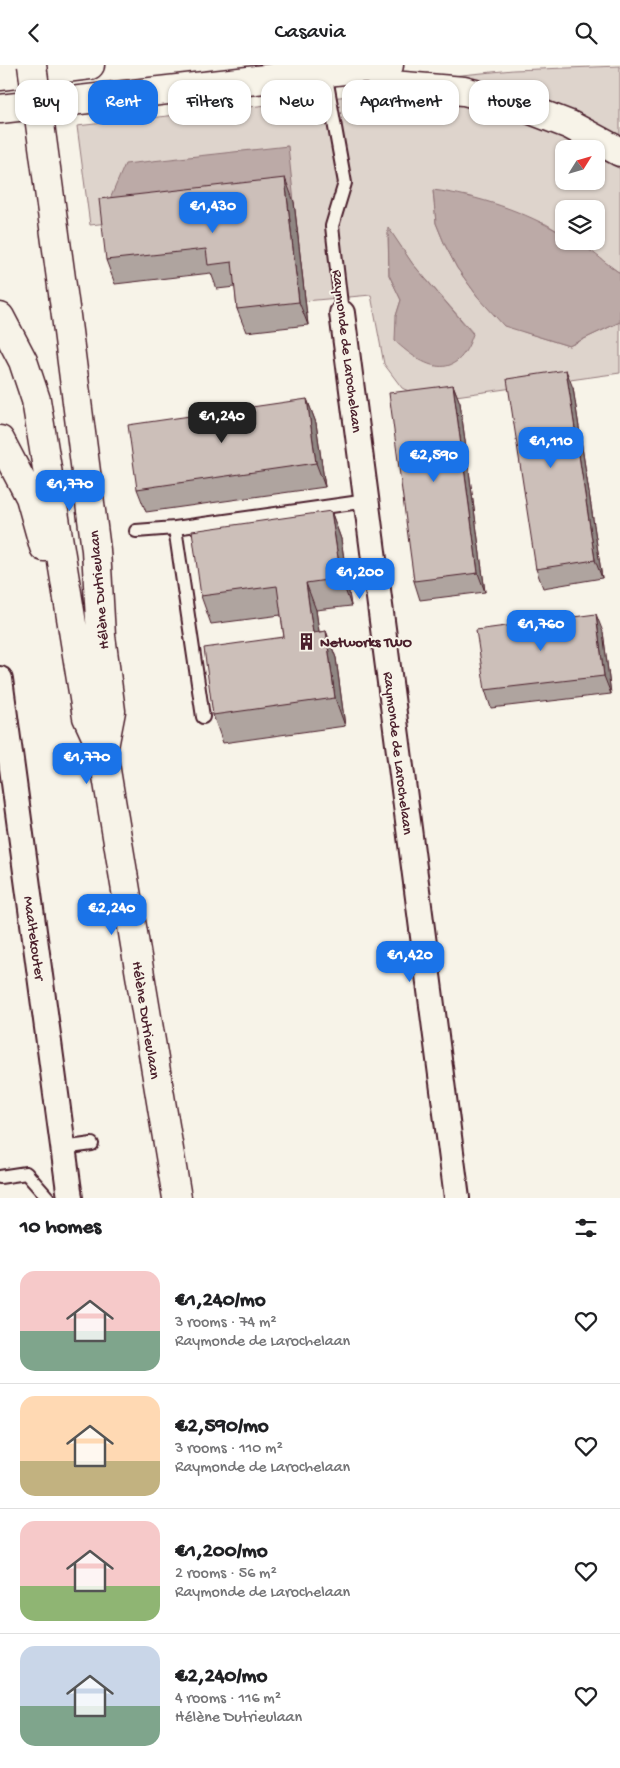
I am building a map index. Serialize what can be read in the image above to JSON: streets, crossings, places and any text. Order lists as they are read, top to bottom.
{
  "streets": {
    "main road": ["Hélène Dutrieulaan"],
    "street": ["Raymonde de Larochelaan", "Maaltekouter"]
  },
  "places": {
    "building": ["Networks TWO"]
  },
  "north": "top right",
  "page": {
    "header": "Casavia",
    "chip": [
      "Buy",
      "Rent",
      "Filters",
      "New",
      "Apartment",
      "House"
    ],
    "price": [
      "€1,430",
      "€1,240",
      "€1,110",
      "€2,590",
      "€1,770",
      "€1,200",
      "€1,760",
      "€1,770",
      "€2,240",
      "€1,420"
    ],
    "heading": "10 homes",
    "list": [
      {
        "name": "€1,240/mo",
        "note": "3 rooms · 74 m² · Raymonde de Larochelaan"
      },
      {
        "name": "€2,590/mo",
        "note": "3 rooms · 110 m² · Raymonde de Larochelaan"
      },
      {
        "name": "€1,200/mo",
        "note": "2 rooms · 56 m² · Raymonde de Larochelaan"
      },
      {
        "name": "€2,240/mo",
        "note": "4 rooms · 116 m² · Hélène Dutrieulaan"
      }
    ]
  }
}
